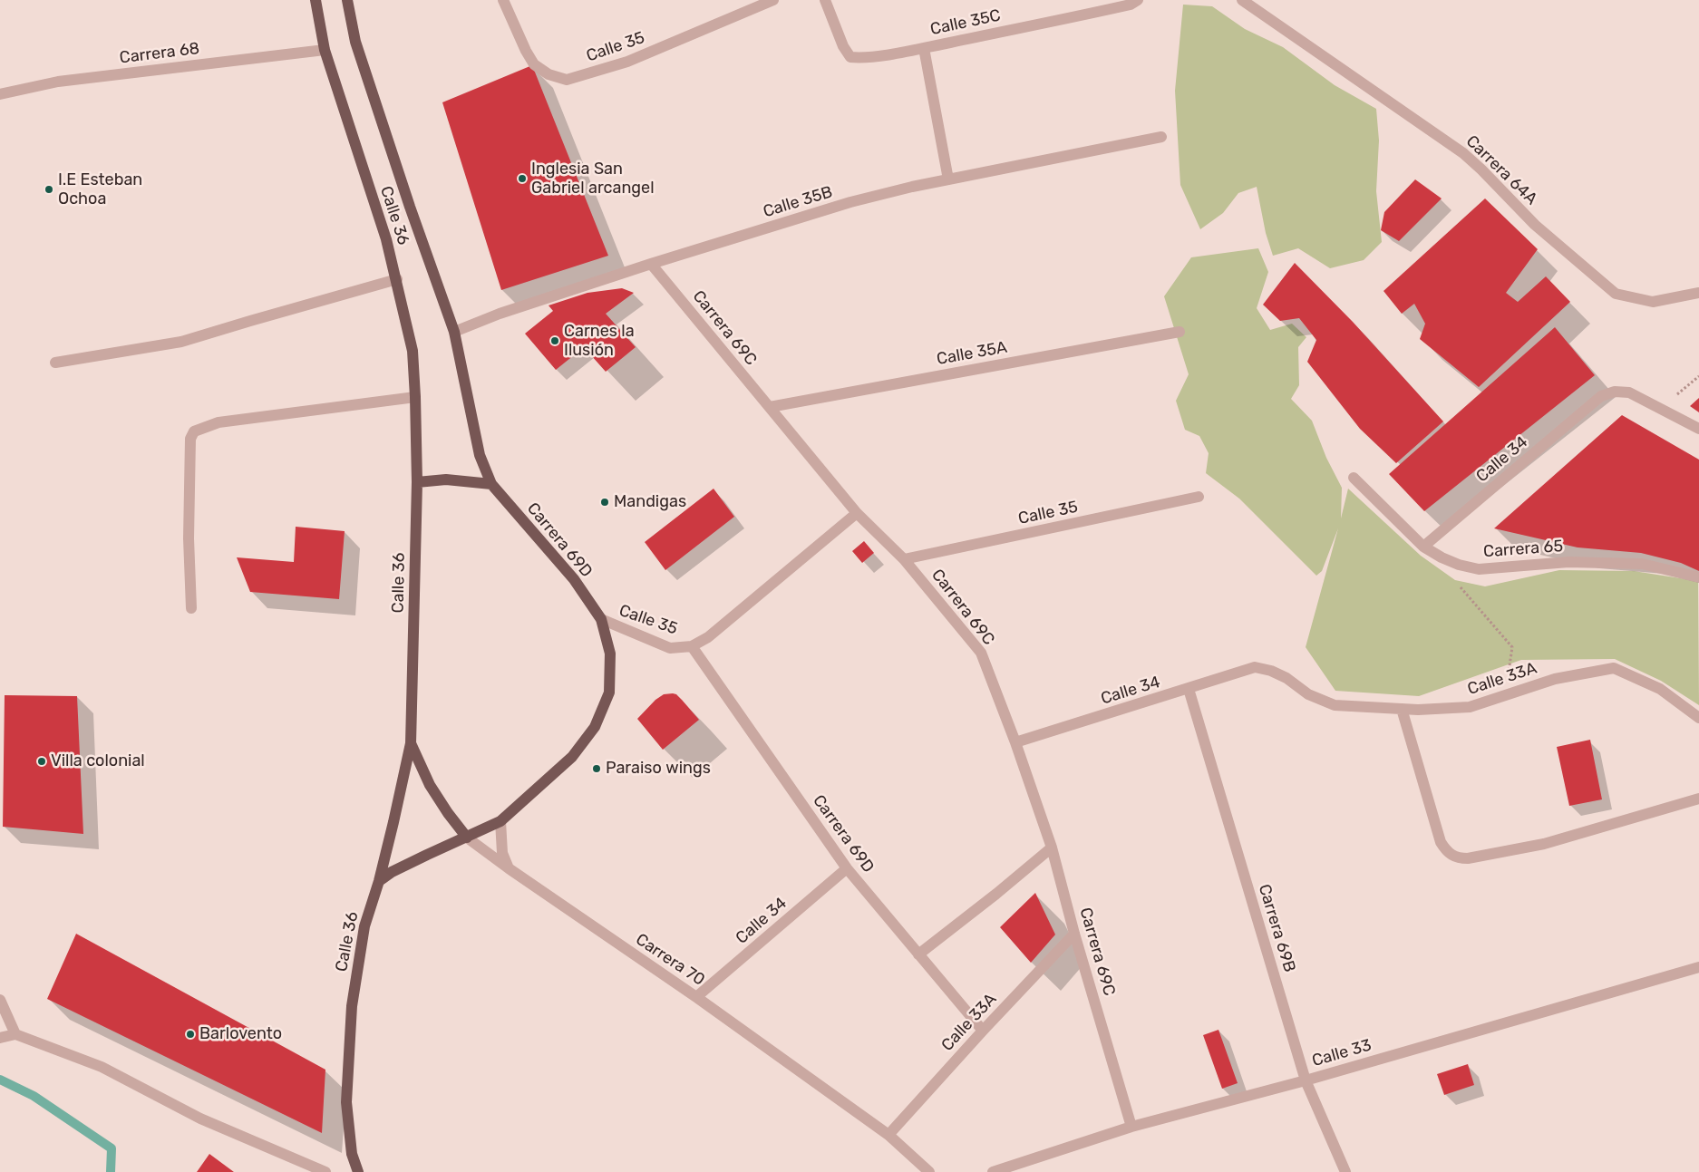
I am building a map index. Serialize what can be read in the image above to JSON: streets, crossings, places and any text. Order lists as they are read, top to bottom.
{
  "streets": {
    "main road": ["Calle 35", "Calle 36", "Carrera 69D"],
    "street": [
      "Calle 35C",
      "Carrera 68",
      "Carrera 64A",
      "Calle 35B",
      "Carrera 69C",
      "Calle 35A",
      "Calle 34",
      "Carrera 65",
      "Calle 33A",
      "Carrera 69B",
      "Carrera 70",
      "Calle 33"
    ]
  },
  "crossings": [
    ["Calle 35", "Carrera 69C"],
    ["Calle 35", "Carrera 69D"],
    ["Calle 35", "Carrera 70"],
    ["Carrera 68", "Calle 36"],
    ["Calle 35B", "Calle 36"],
    ["Calle 35B", "Carrera 69C"],
    ["Calle 36", "Carrera 69D"],
    ["Carrera 69C", "Calle 35A"],
    ["Carrera 69C", "Calle 34"],
    ["Carrera 69C", "Calle 33A"],
    ["Carrera 69C", "Calle 33"],
    ["Calle 34", "Carrera 69D"],
    ["Calle 34", "Carrera 65"],
    ["Calle 34", "Calle 33A"],
    ["Calle 34", "Carrera 69B"],
    ["Calle 34", "Carrera 70"],
    ["Carrera 69D", "Calle 33A"],
    ["Calle 33A", "Carrera 70"],
    ["Carrera 69B", "Calle 33"]
  ],
  "places": [
    "Inglesia San Gabriel arcangel",
    "I.E Esteban Ochoa",
    "Carnes la Ilusión",
    "Mandigas",
    "Villa colonial",
    "Paraiso wings",
    "Barlovento"
  ]
}
